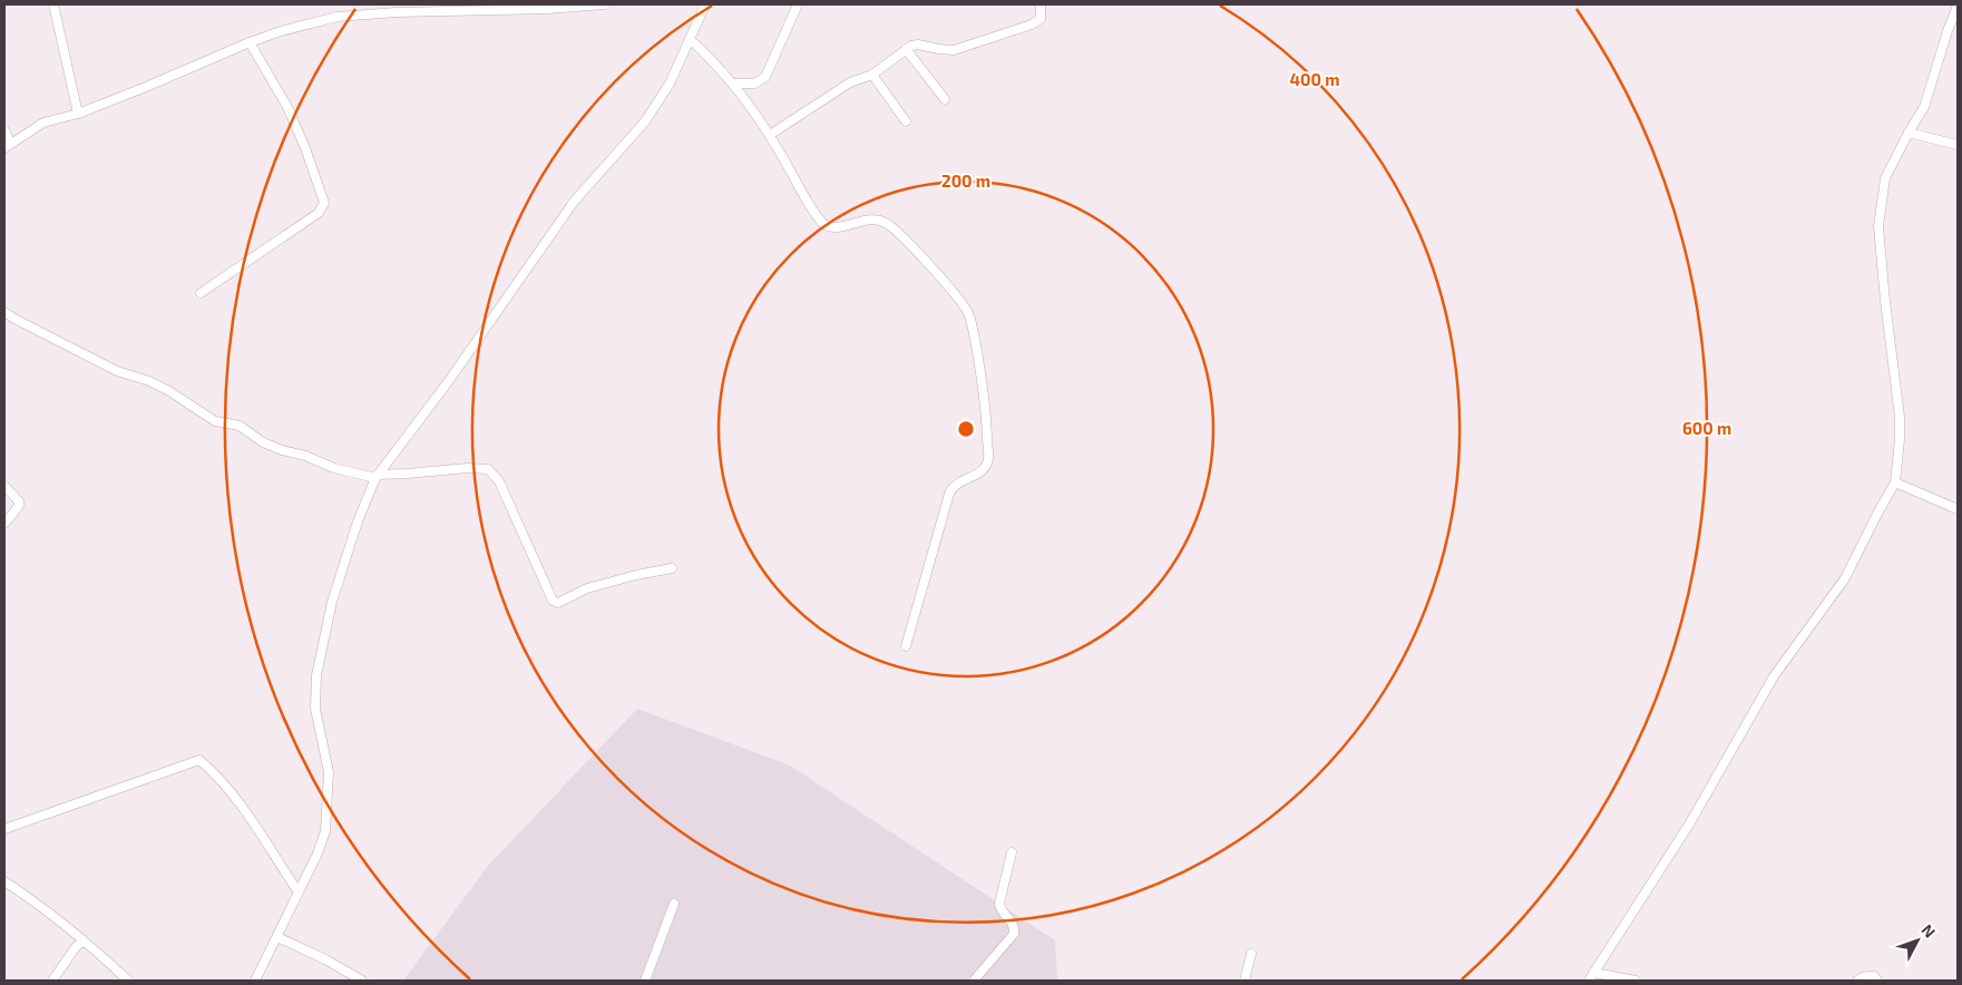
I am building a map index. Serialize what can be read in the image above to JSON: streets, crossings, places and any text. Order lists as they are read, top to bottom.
{
  "north": "top right",
  "rings": ["400 m", "200 m", "600 m"]
}
